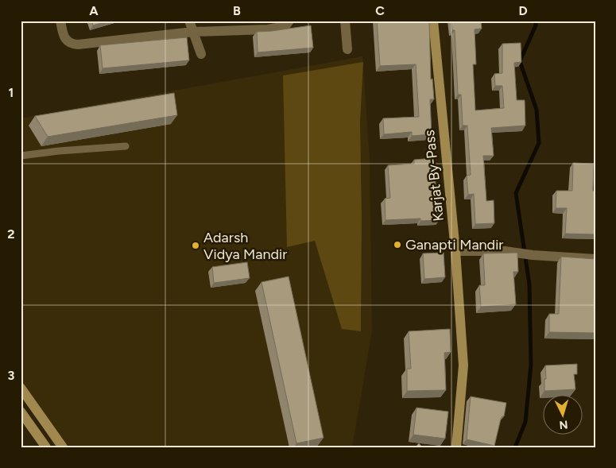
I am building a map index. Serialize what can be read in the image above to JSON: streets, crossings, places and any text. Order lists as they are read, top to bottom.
{
  "streets": {
    "main road": ["Karjat By-Pass"]
  },
  "places": ["Ganapti Mandir", "Adarsh Vidya Mandir"],
  "north": "bottom",
  "grid": {
    "columns": [
      "A",
      "B",
      "C",
      "D"
    ],
    "rows": ["1", "2", "3"]
  }
}
